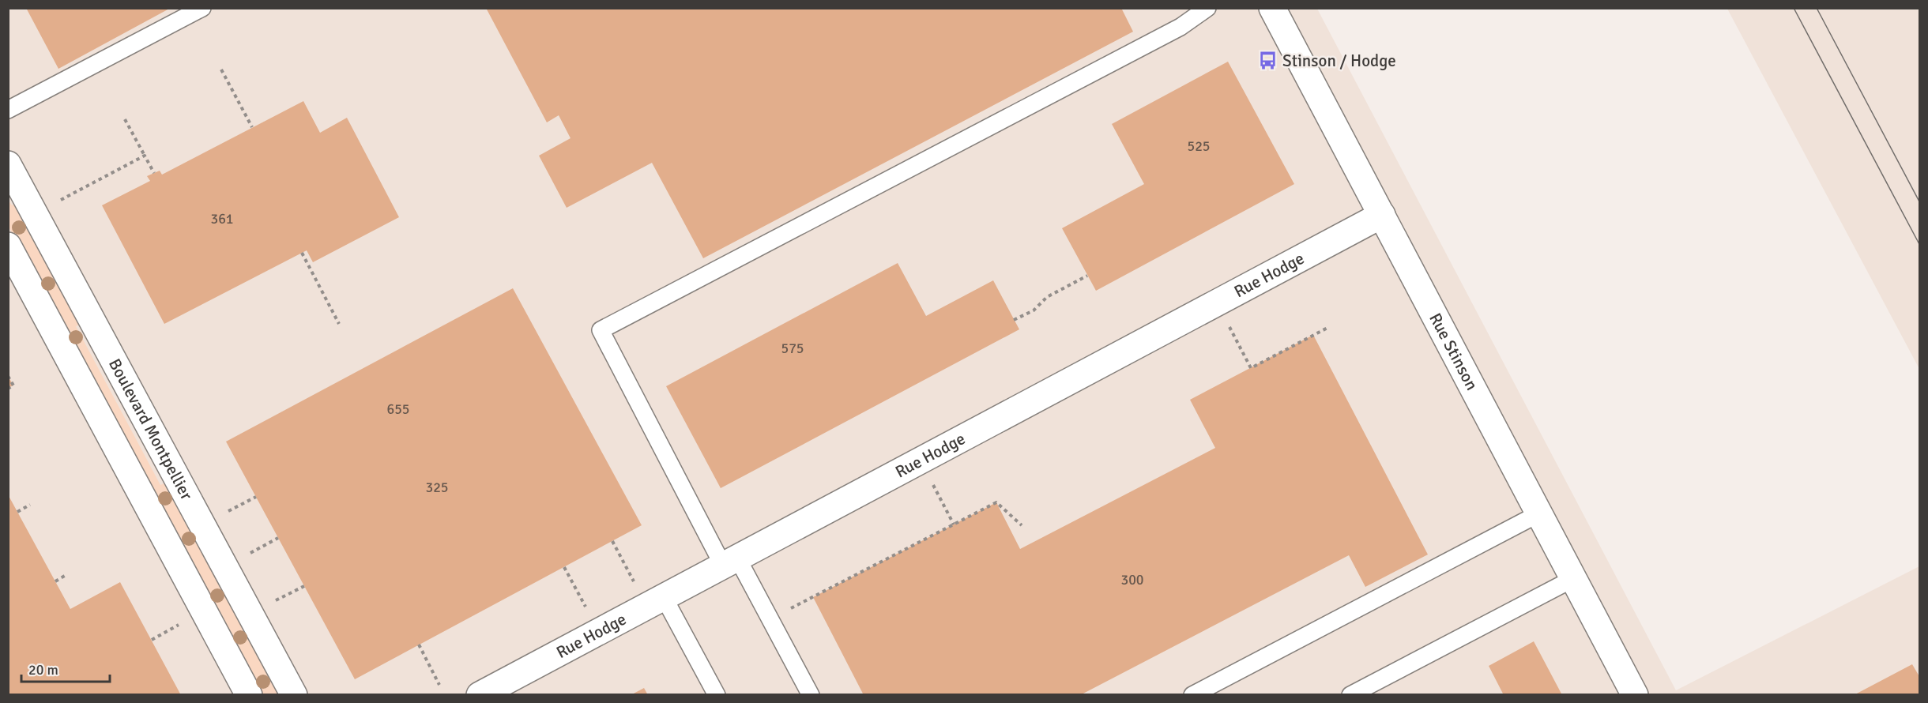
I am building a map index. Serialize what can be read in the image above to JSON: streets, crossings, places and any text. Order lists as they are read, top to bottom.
{
  "streets": {
    "street": ["Rue Hodge", "Rue Stinson", "Boulevard Montpellier"]
  },
  "crossings": [
    ["Rue Hodge", "Rue Stinson"]
  ],
  "places": {
    "bus stop": ["Stinson / Hodge"]
  },
  "house_numbers": [
    "525",
    "361",
    "575",
    "655",
    "325",
    "300"
  ],
  "scale_bar": "20 m"
}
